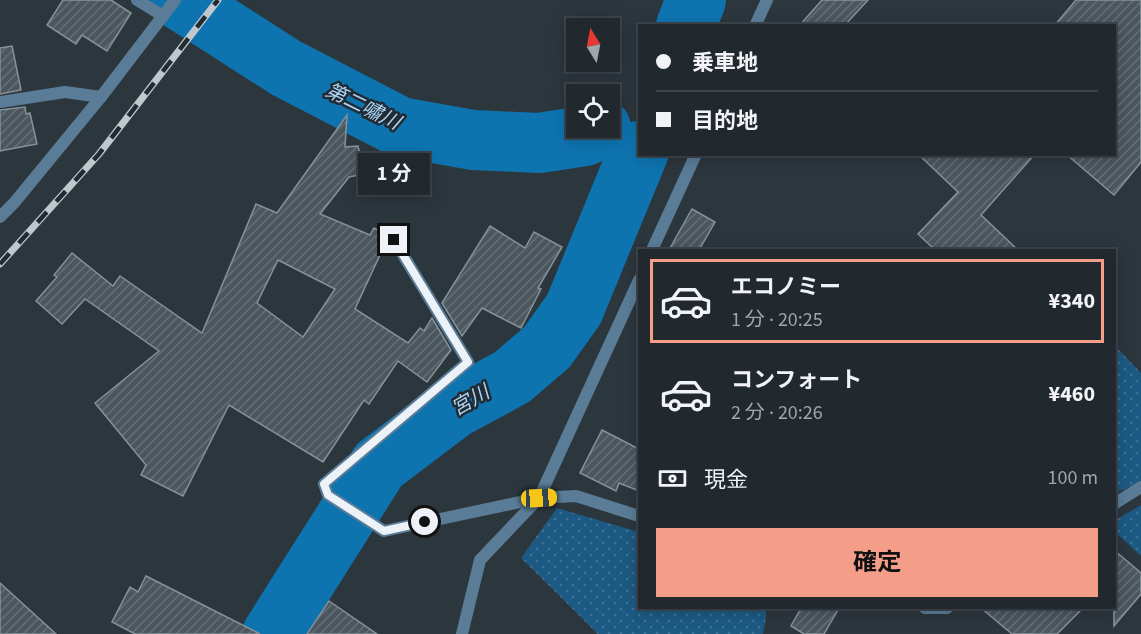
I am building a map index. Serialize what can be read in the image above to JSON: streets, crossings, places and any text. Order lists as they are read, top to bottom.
{
  "water": ["第二嘯川", "宮川"],
  "north": "top",
  "page": {
    "banner": ["乗車地", "目的地"],
    "bubble": "1 分",
    "list": [
      {
        "name": "エコノミー",
        "note": "1 分 · 20:25",
        "value": "¥340"
      },
      {
        "name": "コンフォート",
        "note": "2 分 · 20:26",
        "value": "¥460"
      }
    ],
    "pay": ["現金", "100 m"],
    "buttons": "確定"
  }
}
